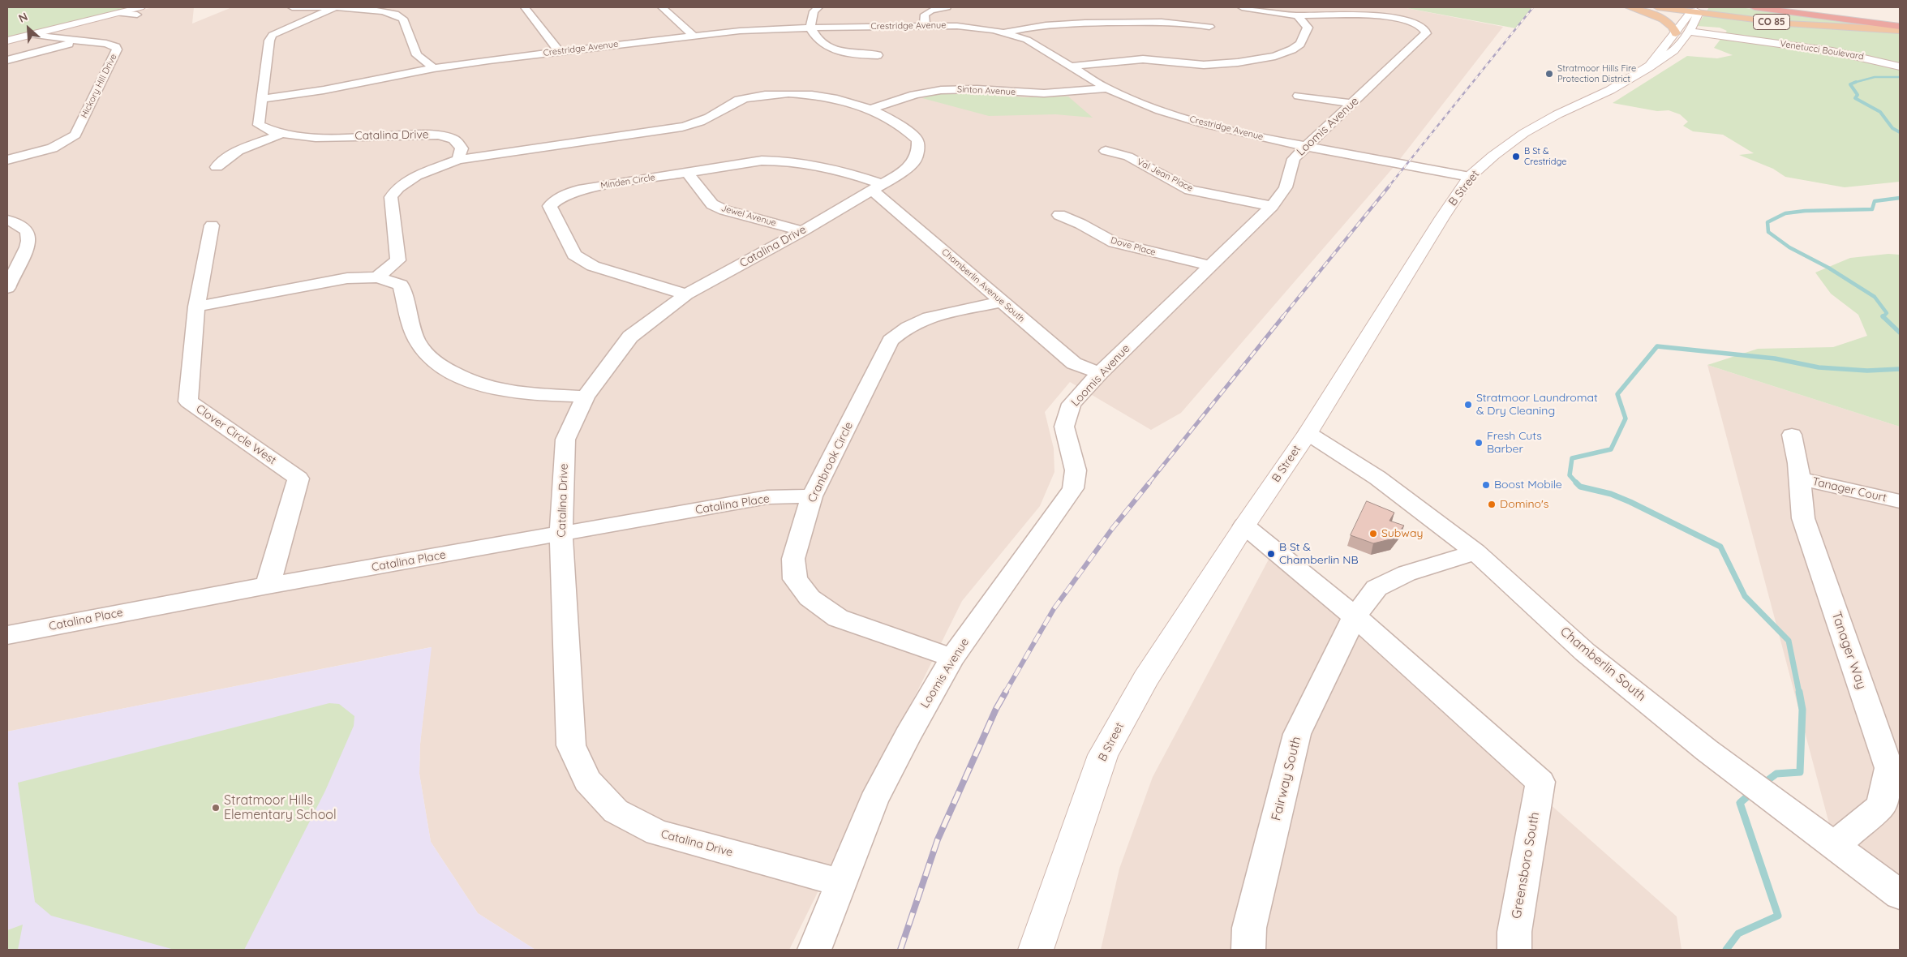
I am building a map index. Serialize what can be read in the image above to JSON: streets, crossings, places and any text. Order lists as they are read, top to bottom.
{
  "streets": {
    "main road": ["CO 85", "Venetucci Boulevard", "B Street"],
    "street": [
      "Crestridge Avenue",
      "Hickory Hill Drive",
      "Sinton Avenue",
      "Loomis Avenue",
      "Catalina Drive",
      "Val Jean Place",
      "Minden Circle",
      "Jewel Avenue",
      "Dove Place",
      "Chamberlin Avenue South",
      "Clover Circle West",
      "Cranbrook Circle",
      "Tanager Court",
      "Catalina Place",
      "Tanager Way",
      "Chamberlin South",
      "Fairway South",
      "Greensboro South"
    ]
  },
  "crossings": [
    ["CO 85", "B Street"],
    ["Crestridge Avenue", "Sinton Avenue"],
    ["Crestridge Avenue", "Loomis Avenue"],
    ["Crestridge Avenue", "Catalina Drive"],
    ["Crestridge Avenue", "B Street"],
    ["Venetucci Boulevard", "B Street"],
    ["Sinton Avenue", "Catalina Drive"],
    ["Loomis Avenue", "Catalina Drive"],
    ["Loomis Avenue", "Val Jean Place"],
    ["Loomis Avenue", "Dove Place"],
    ["Loomis Avenue", "Chamberlin Avenue South"],
    ["Loomis Avenue", "Cranbrook Circle"],
    ["Catalina Drive", "Minden Circle"],
    ["Catalina Drive", "Jewel Avenue"],
    ["Catalina Drive", "Chamberlin Avenue South"],
    ["Catalina Drive", "Catalina Place"],
    ["Minden Circle", "Jewel Avenue"],
    ["Minden Circle", "Chamberlin Avenue South"],
    ["B Street", "Chamberlin South"],
    ["Chamberlin Avenue South", "Cranbrook Circle"],
    ["Clover Circle West", "Catalina Place"],
    ["Cranbrook Circle", "Catalina Place"],
    ["Tanager Court", "Tanager Way"],
    ["Tanager Way", "Chamberlin South"],
    ["Chamberlin South", "Fairway South"],
    ["Fairway South", "Greensboro South"]
  ],
  "places": [
    "Stratmoor Hills Fire Protection District",
    "B St & Crestridge",
    "Stratmoor Laundromat & Dry Cleaning",
    "Fresh Cuts Barber",
    "Boost Mobile",
    "Domino's",
    "Subway",
    "B St & Chamberlin NB",
    "Stratmoor Hills Elementary School"
  ],
  "north": "top left"
}
